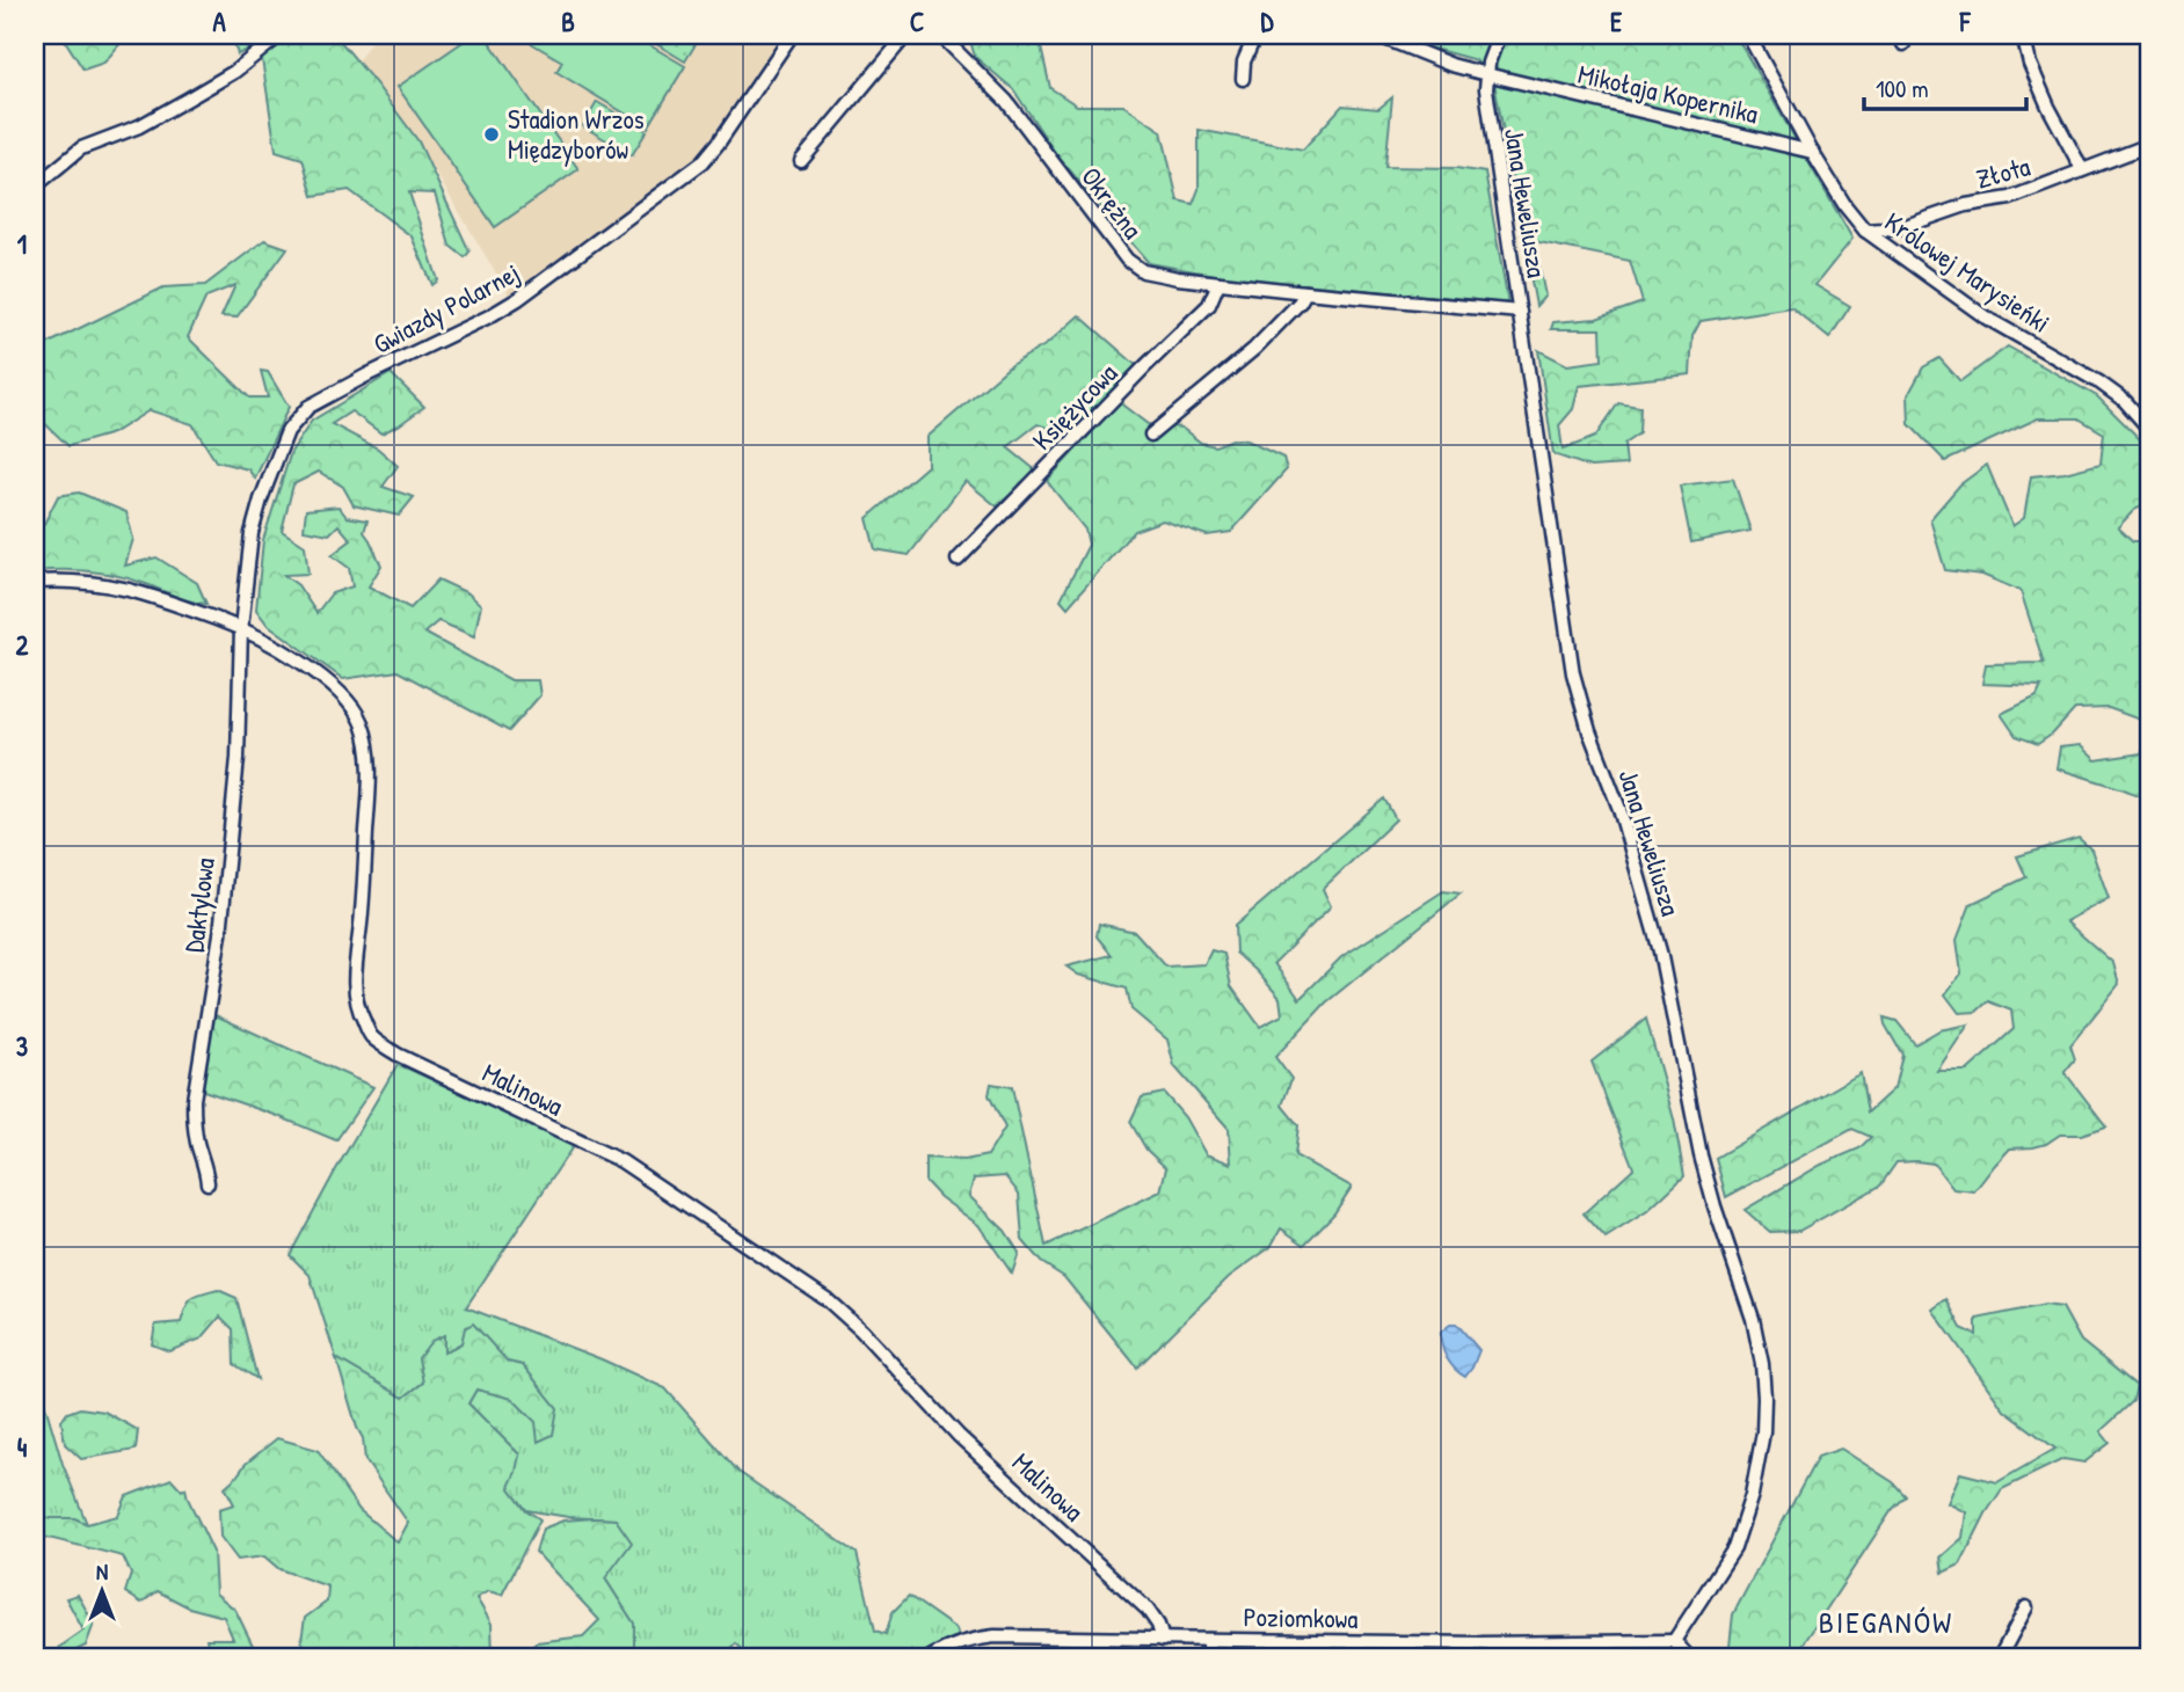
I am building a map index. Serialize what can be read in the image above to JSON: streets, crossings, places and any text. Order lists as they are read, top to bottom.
{
  "streets": {
    "street": [
      "Mikołaja Kopernika",
      "Złota",
      "Okrężna",
      "Jana Heweliusza",
      "Królowej Marysieńki",
      "Gwiazdy Polarnej",
      "Księżycowa",
      "Daktylowa",
      "Malinowa",
      "Poziomkowa"
    ]
  },
  "crossings": [
    ["Mikołaja Kopernika", "Jana Heweliusza"],
    ["Mikołaja Kopernika", "Królowej Marysieńki"],
    ["Złota", "Królowej Marysieńki"],
    ["Okrężna", "Jana Heweliusza"],
    ["Okrężna", "Księżycowa"],
    ["Jana Heweliusza", "Poziomkowa"],
    ["Gwiazdy Polarnej", "Daktylowa"],
    ["Gwiazdy Polarnej", "Malinowa"],
    ["Daktylowa", "Malinowa"],
    ["Malinowa", "Poziomkowa"]
  ],
  "districts": ["BIEGANÓW"],
  "places": ["Stadion Wrzos Międzyborów"],
  "scale_bar": "100 m",
  "north": "top",
  "grid": {
    "columns": [
      "A",
      "B",
      "C",
      "D",
      "E",
      "F"
    ],
    "rows": [
      "1",
      "2",
      "3",
      "4"
    ]
  }
}
